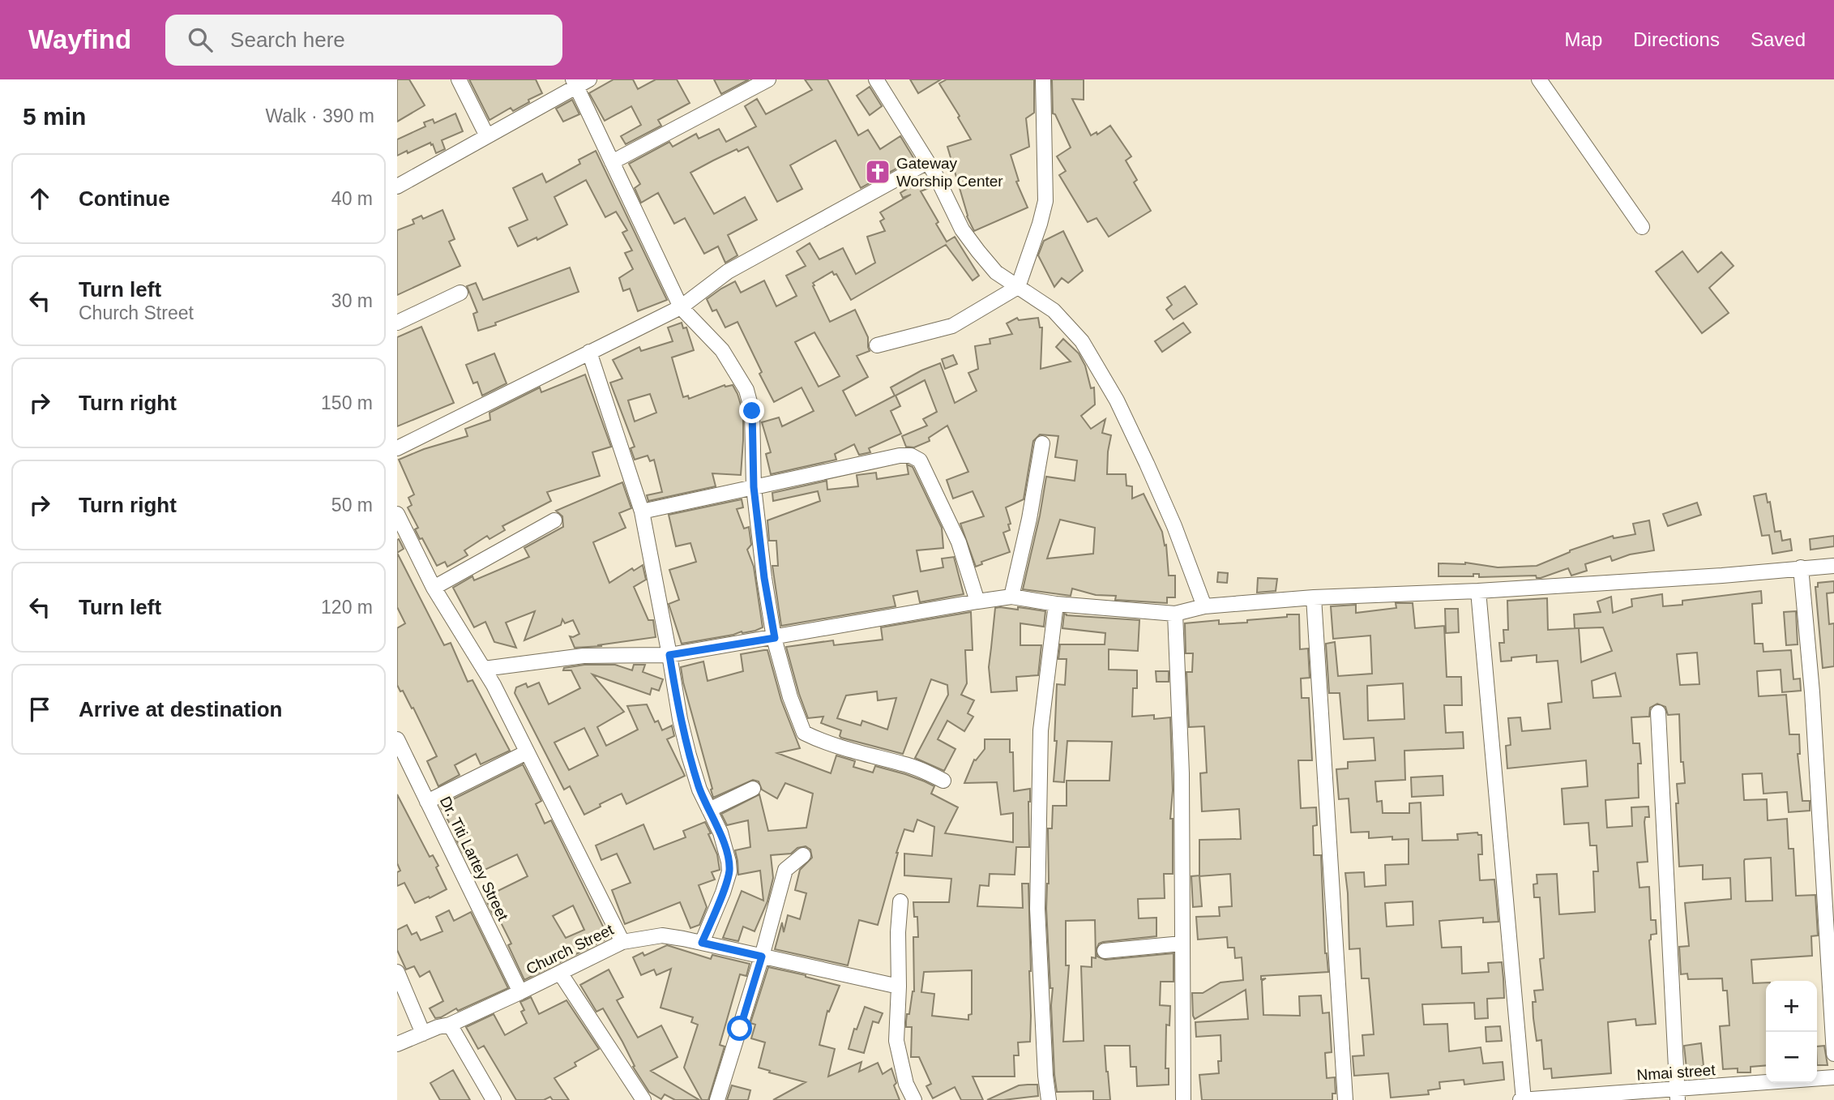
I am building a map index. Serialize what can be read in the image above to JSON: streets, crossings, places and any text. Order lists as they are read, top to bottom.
{
  "streets": {
    "street": ["Dr. Titi Lartey Street", "Church Street", "Nmai street"]
  },
  "crossings": [
    ["Dr. Titi Lartey Street", "Church Street"]
  ],
  "places": {
    "church": ["Gateway Worship Center"]
  },
  "page": {
    "header": "Wayfind",
    "search": "Search here",
    "nav": ["Map", "Directions", "Saved"],
    "heading": ["5 min", "Walk · 390 m"],
    "list": [
      ["Continue", "40 m"],
      ["Turn left", "Church Street", "30 m"],
      ["Turn right", "150 m"],
      ["Turn right", "50 m"],
      ["Turn left", "120 m"],
      "Arrive at destination"
    ],
    "map_buttons": ["+", "−"]
  }
}
